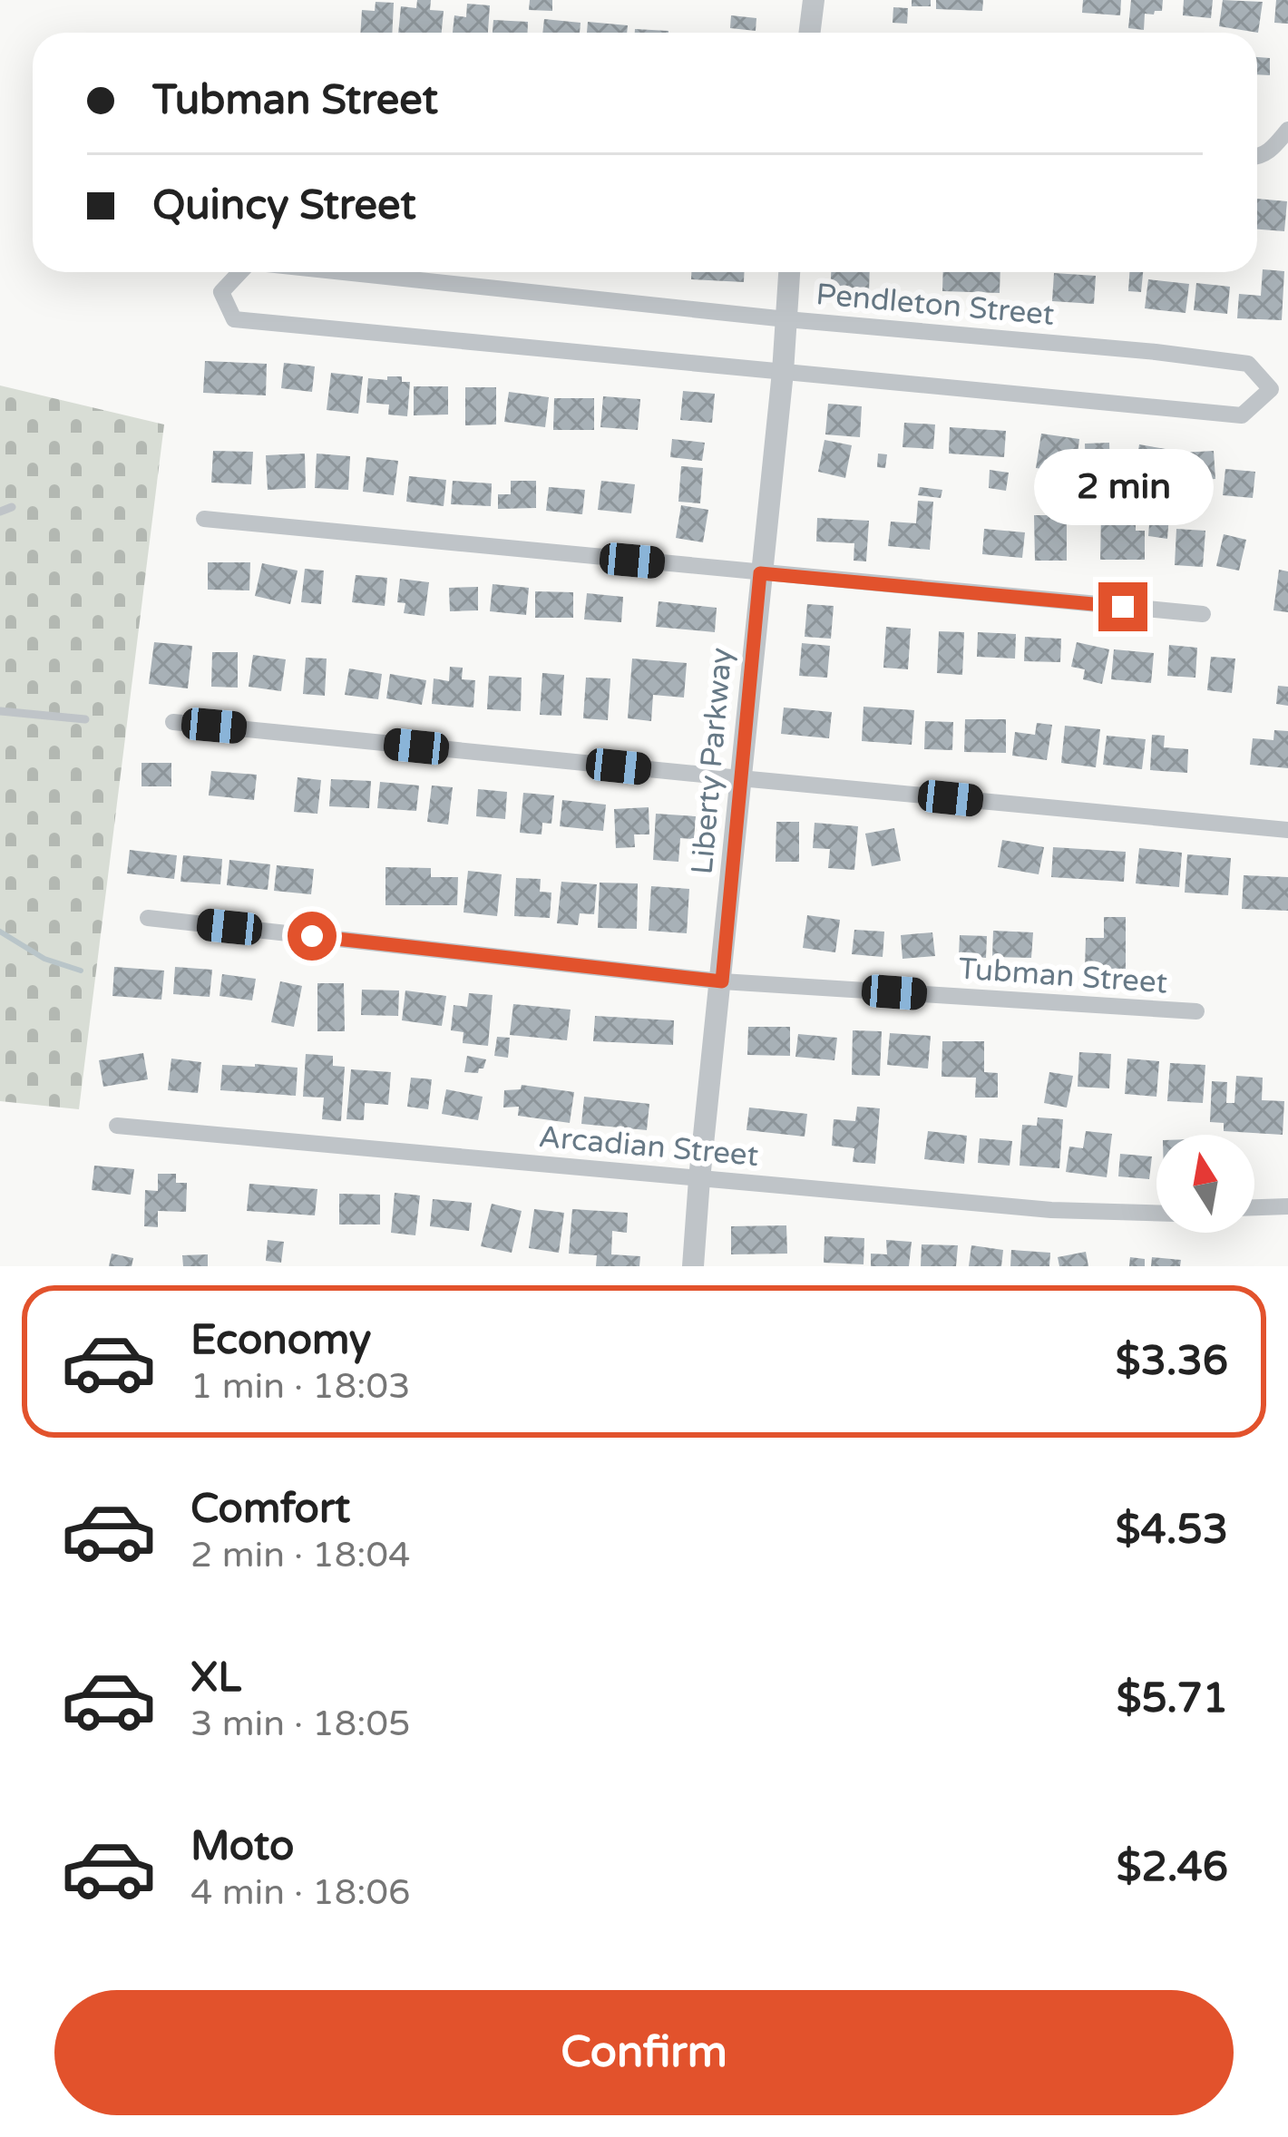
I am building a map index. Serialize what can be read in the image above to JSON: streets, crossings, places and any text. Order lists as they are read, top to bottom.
{
  "streets": {
    "street": [
      "Pendleton Street",
      "Liberty Parkway",
      "Tubman Street",
      "Arcadian Street"
    ]
  },
  "crossings": [
    ["Pendleton Street", "Liberty Parkway"],
    ["Liberty Parkway", "Tubman Street"],
    ["Liberty Parkway", "Arcadian Street"]
  ],
  "north": "top",
  "page": {
    "banner": ["Tubman Street", "Quincy Street"],
    "bubble": "2 min",
    "list": [
      {
        "name": "Economy",
        "note": "1 min · 18:03",
        "value": "$3.36"
      },
      {
        "name": "Comfort",
        "note": "2 min · 18:04",
        "value": "$4.53"
      },
      {
        "name": "XL",
        "note": "3 min · 18:05",
        "value": "$5.71"
      },
      {
        "name": "Moto",
        "note": "4 min · 18:06",
        "value": "$2.46"
      }
    ],
    "buttons": "Confirm"
  }
}
